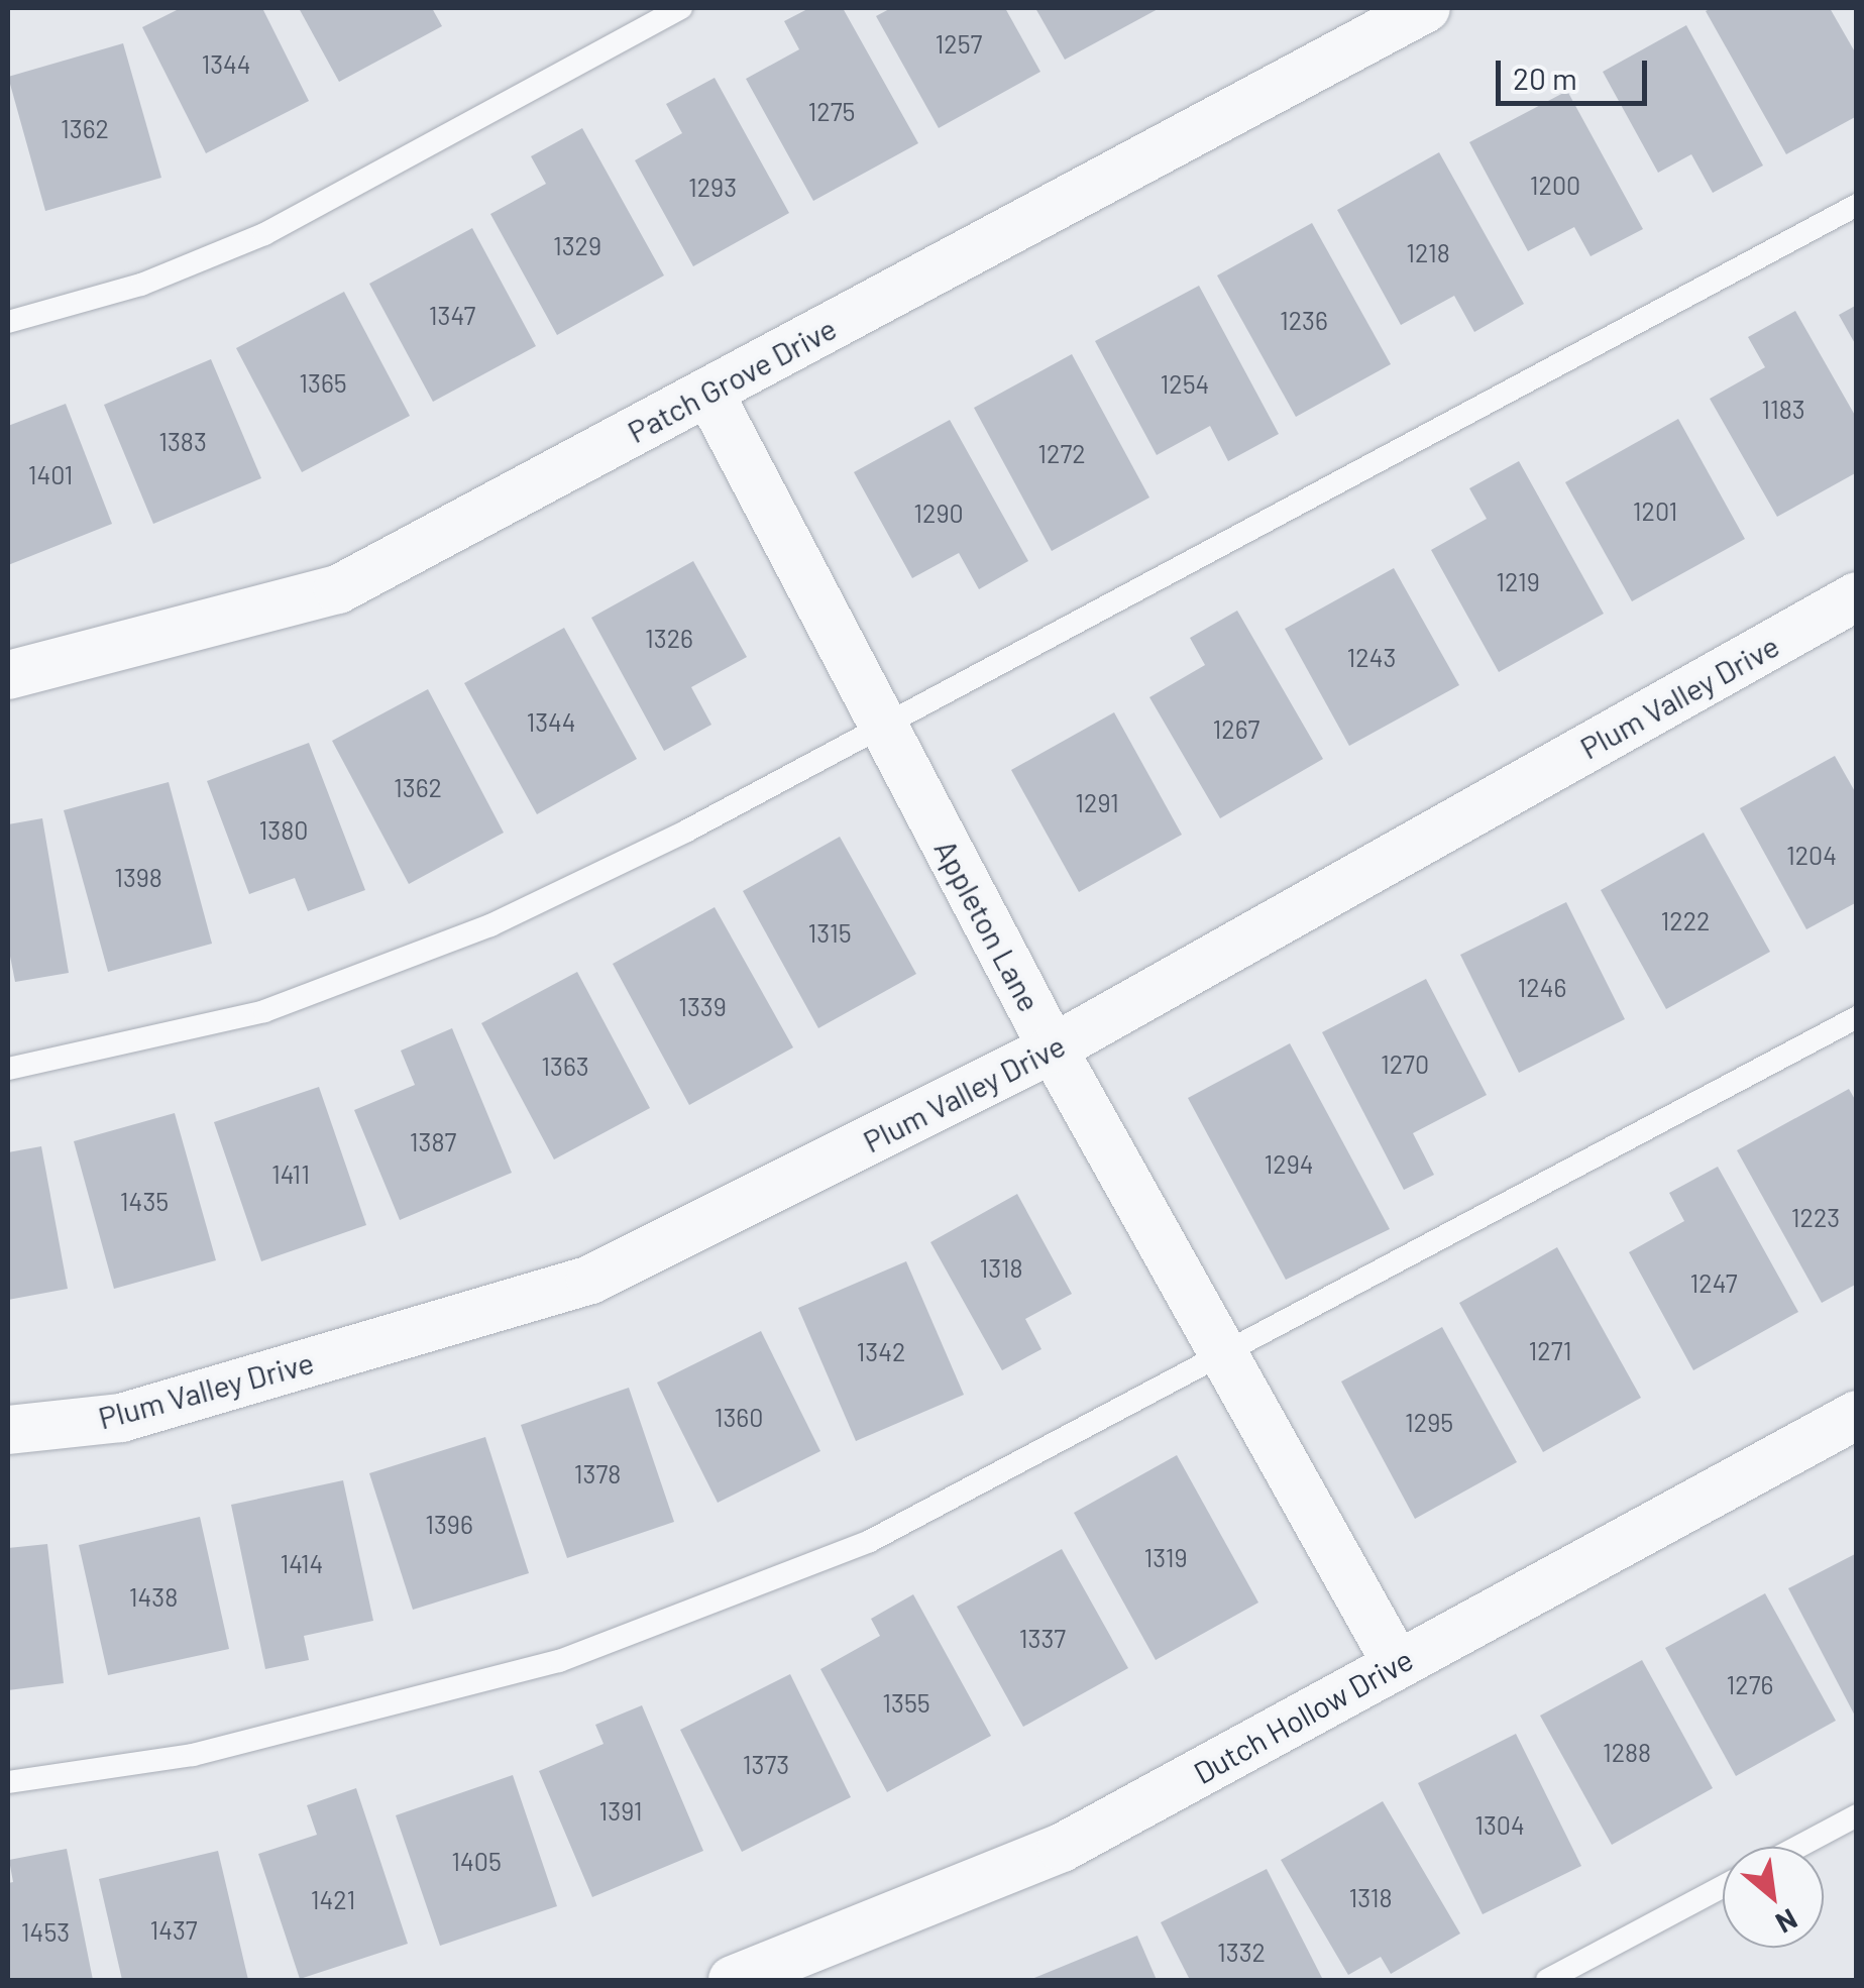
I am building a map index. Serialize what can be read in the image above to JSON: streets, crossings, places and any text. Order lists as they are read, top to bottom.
{
  "streets": {
    "street": [
      "Patch Grove Drive",
      "Plum Valley Drive",
      "Appleton Lane",
      "Dutch Hollow Drive"
    ]
  },
  "crossings": [
    ["Patch Grove Drive", "Appleton Lane"],
    ["Plum Valley Drive", "Appleton Lane"],
    ["Appleton Lane", "Dutch Hollow Drive"]
  ],
  "house_numbers": [
    "1257",
    "1344",
    "1275",
    "1362",
    "1200",
    "1293",
    "1329",
    "1218",
    "1347",
    "1236",
    "1365",
    "1254",
    "1183",
    "1383",
    "1272",
    "1401",
    "1201",
    "1290",
    "1219",
    "1326",
    "1243",
    "1344",
    "1267",
    "1362",
    "1291",
    "1380",
    "1204",
    "1398",
    "1222",
    "1315",
    "1246",
    "1339",
    "1270",
    "1363",
    "1387",
    "1294",
    "1411",
    "1435",
    "1223",
    "1318",
    "1247",
    "1271",
    "1342",
    "1360",
    "1295",
    "1378",
    "1396",
    "1319",
    "1414",
    "1438",
    "1337",
    "1276",
    "1355",
    "1288",
    "1373",
    "1391",
    "1304",
    "1405",
    "1318",
    "1421",
    "1437",
    "1453",
    "1332"
  ],
  "scale_bar": "20 m",
  "north": "bottom right"
}
